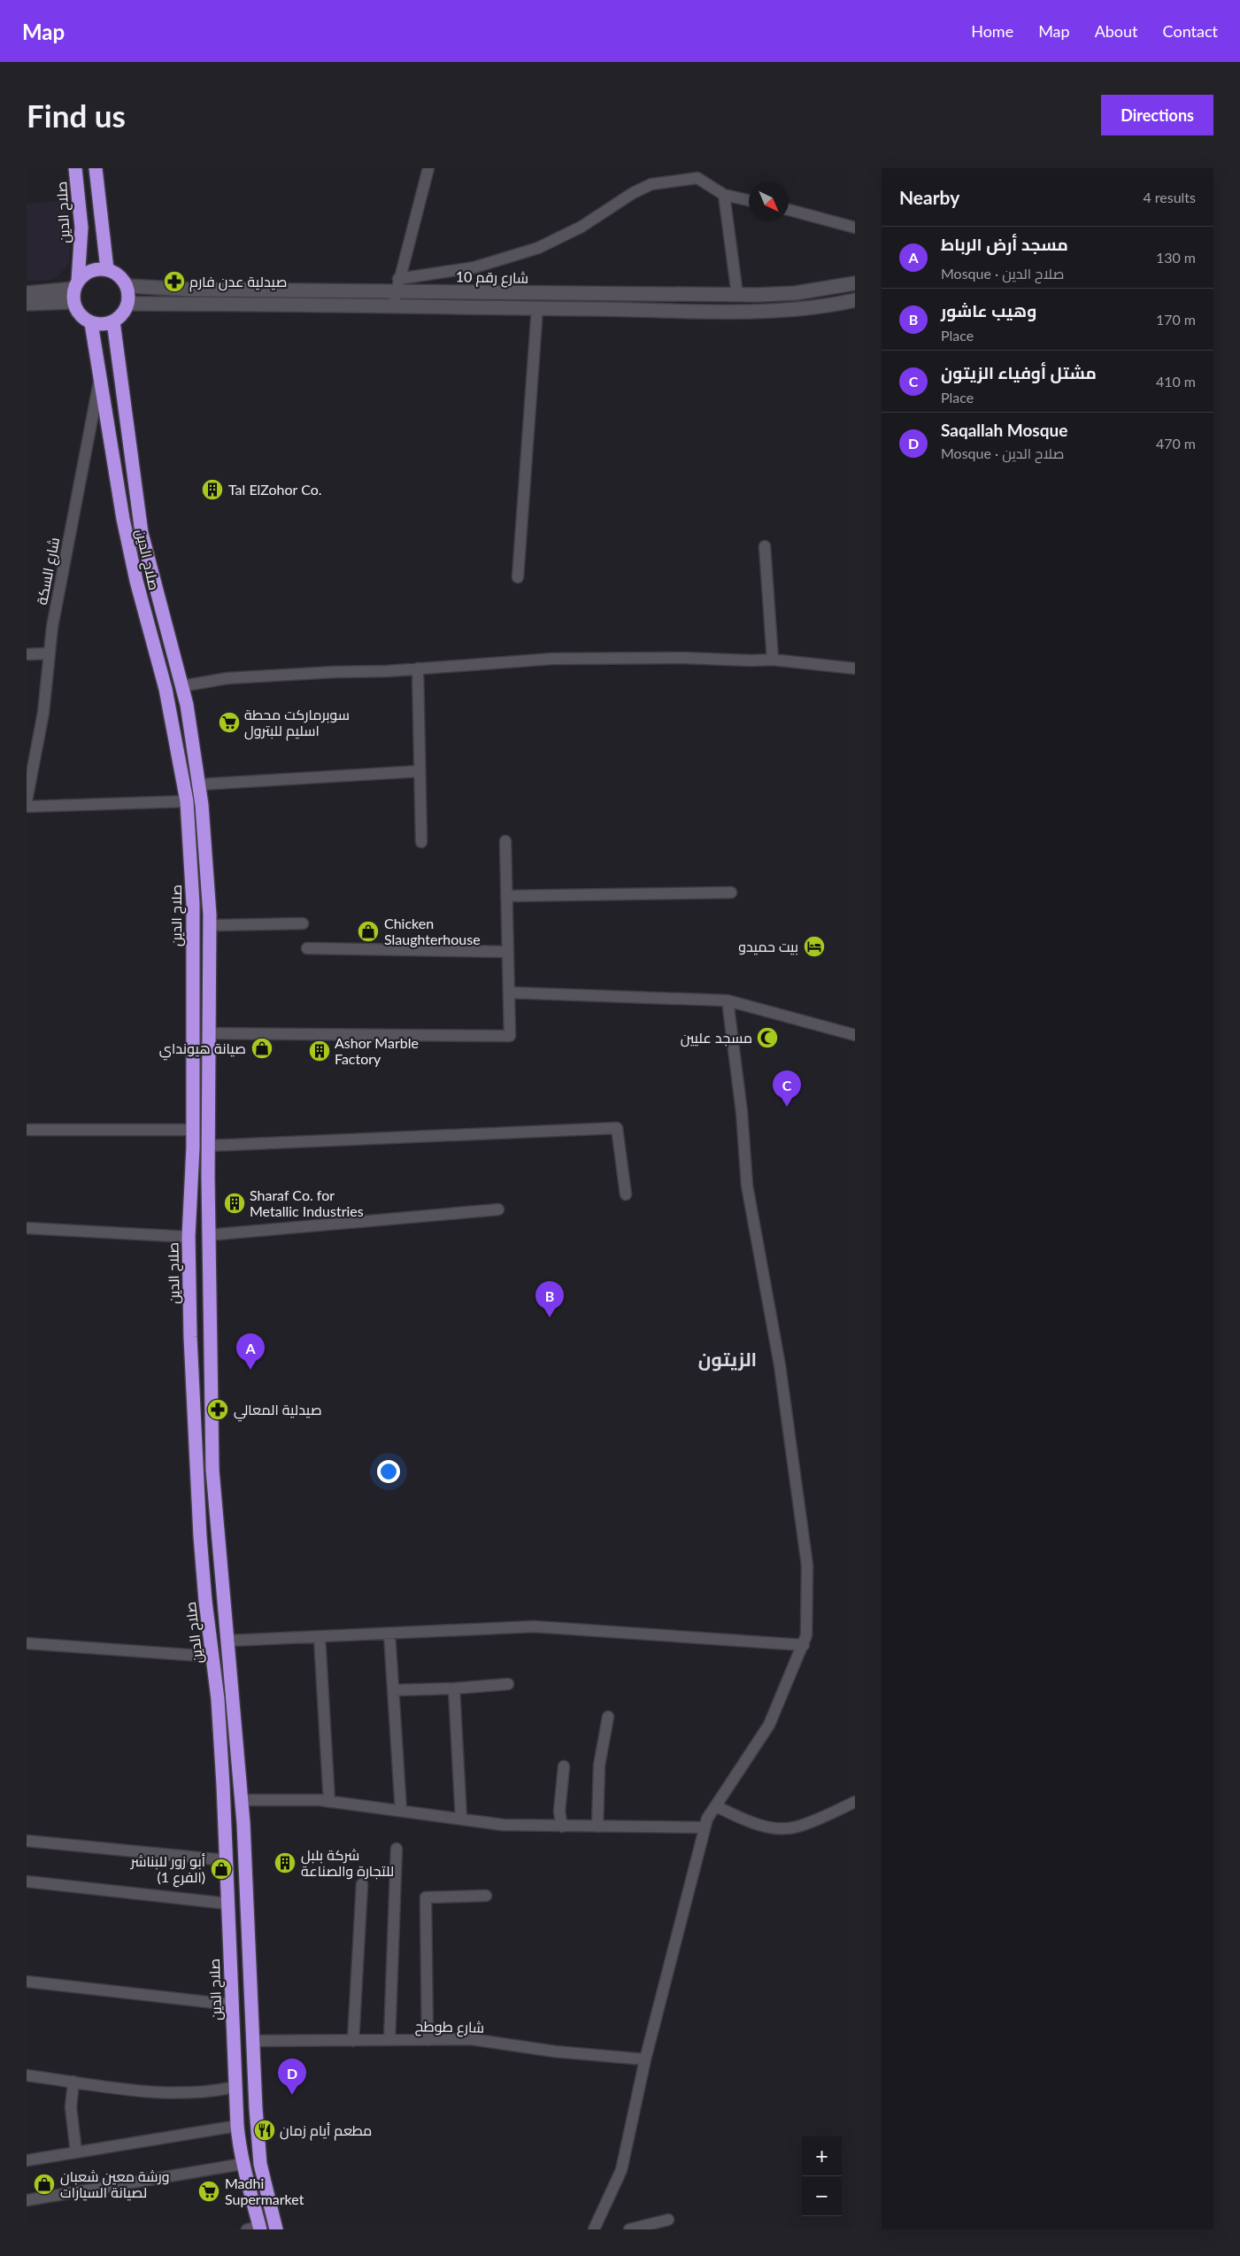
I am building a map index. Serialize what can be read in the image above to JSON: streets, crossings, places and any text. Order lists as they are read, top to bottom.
{
  "streets": {
    "highway": ["صلاح الدين"],
    "main road": ["شارع رقم 10"],
    "street": ["شارع السكة", "شارع طوطح"]
  },
  "crossings": [
    ["صلاح الدين", "شارع رقم 10"],
    ["صلاح الدين", "شارع السكة"],
    ["صلاح الدين", "شارع طوطح"]
  ],
  "districts": ["الزيتون"],
  "places": {
    "pharmacy": ["صيدلية عدن فارم", "صيدلية المعالي"],
    "building": [
      "Tal ElZohor Co.",
      "Ashor Marble Factory",
      "Sharaf Co. for Metallic Industries",
      "شركة بلبل للتجارة والصناعة"
    ],
    "supermarket": ["سوبرماركت محطة اسليم للبترول", "Madhi Supermarket"],
    "shop": [
      "Chicken Slaughterhouse",
      "صيانة هيونداي",
      "أبو زور للبناشر (الفرع 1)",
      "ورشة معين شعبان لصيانة السيارات"
    ],
    "hotel": ["بيت حميدو"],
    "mosque": ["مسجد عليين"],
    "restaurant": ["مطعم أيام زمان"]
  },
  "north": "bottom right",
  "page": {
    "header": "Map",
    "nav": [
      "Home",
      "Map",
      "About",
      "Contact"
    ],
    "buttons": "Directions",
    "title": "Find us",
    "heading": ["Nearby", "4 results"],
    "list": [
      {
        "mark": "A",
        "name": "مسجد أرض الرباط",
        "note": "Mosque · صلاح الدين",
        "value": "130 m"
      },
      {
        "mark": "B",
        "name": "وهيب عاشور",
        "note": "Place",
        "value": "170 m"
      },
      {
        "mark": "C",
        "name": "مشتل أوفياء الزيتون",
        "note": "Place",
        "value": "410 m"
      },
      {
        "mark": "D",
        "name": "Saqallah Mosque",
        "note": "Mosque · صلاح الدين",
        "value": "470 m"
      }
    ],
    "pins": [
      "C",
      "B",
      "A",
      "D"
    ],
    "map_buttons": ["+", "−"]
  }
}
